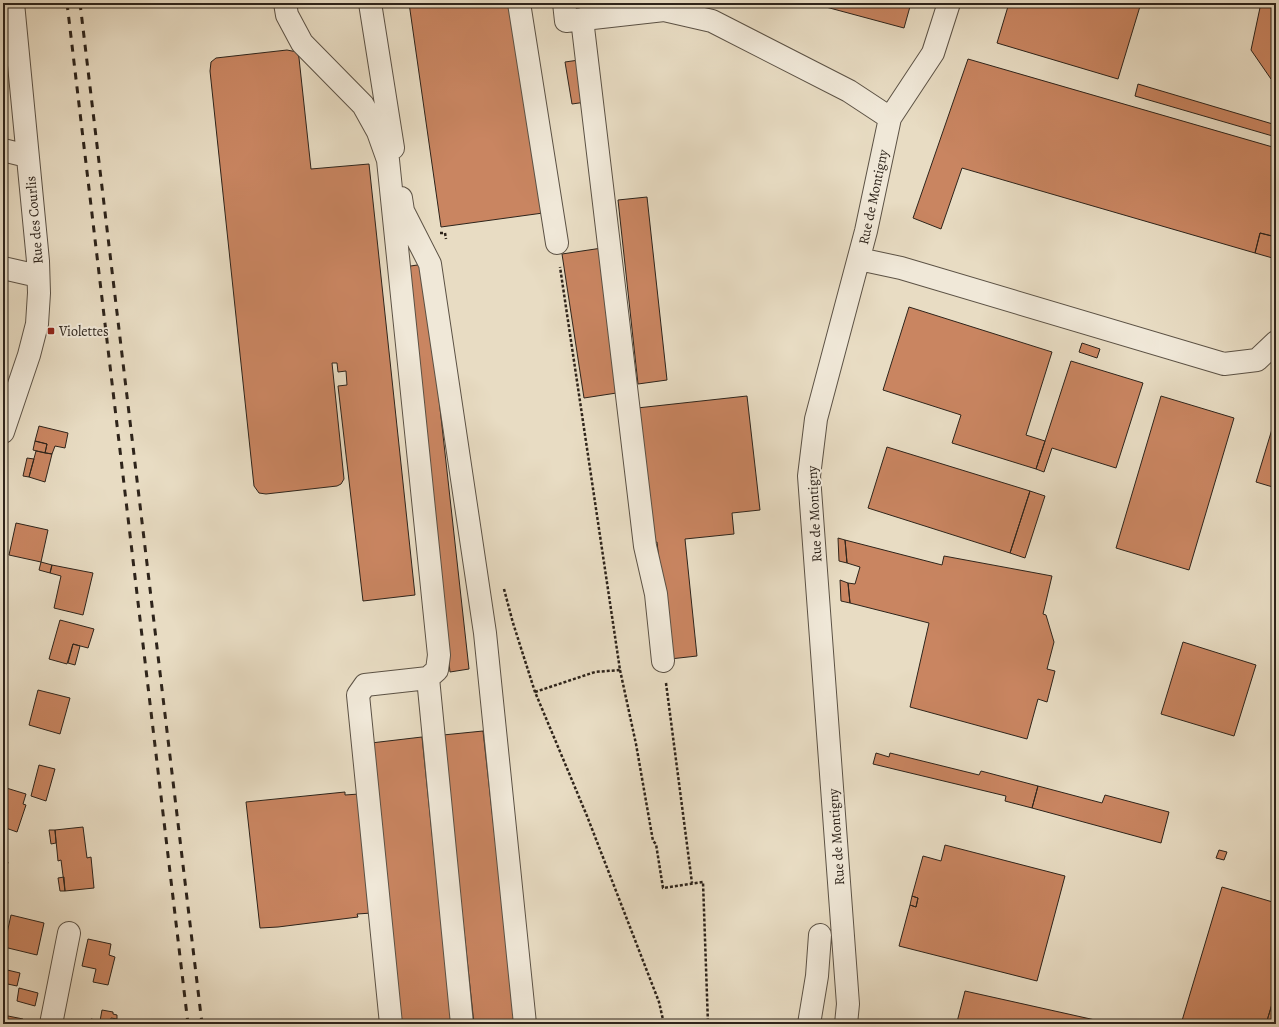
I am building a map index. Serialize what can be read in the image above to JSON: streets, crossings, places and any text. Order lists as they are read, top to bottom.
{
  "streets": {
    "street": ["Rue de Montigny", "Rue des Courlis"]
  },
  "places": {
    "transit": ["Violettes"]
  }
}
